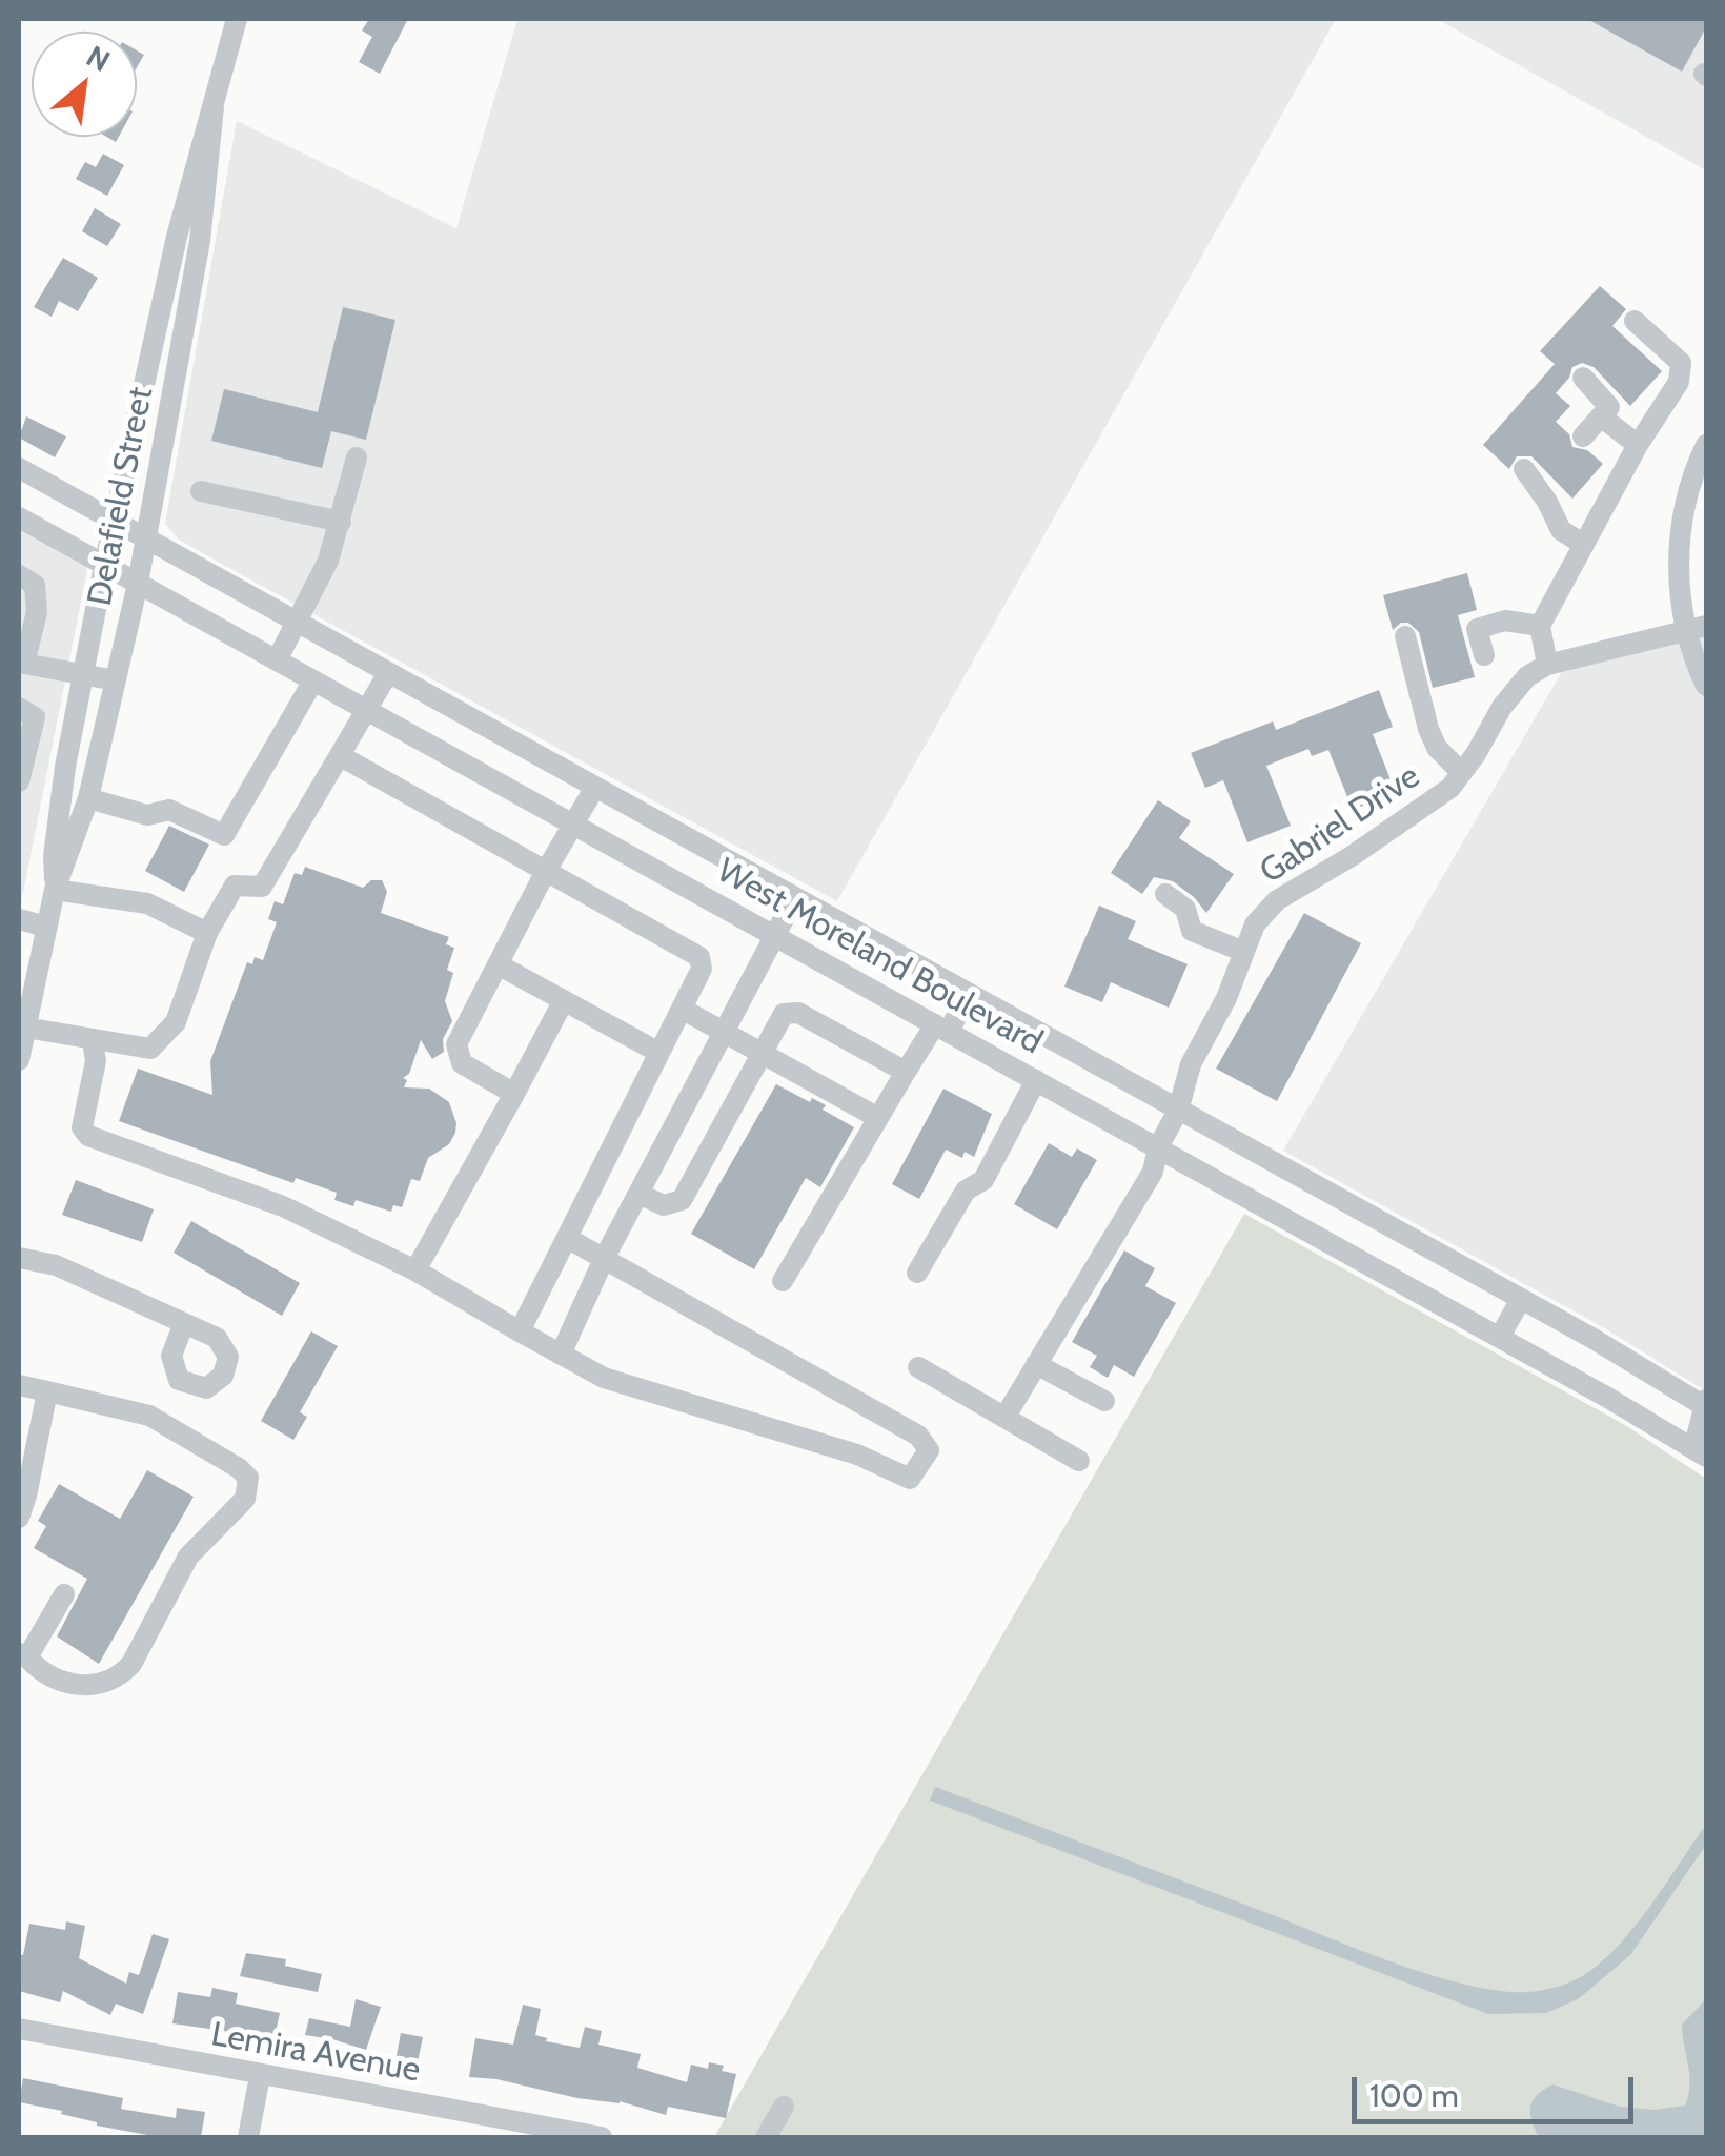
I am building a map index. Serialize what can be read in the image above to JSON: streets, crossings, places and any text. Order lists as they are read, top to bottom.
{
  "streets": {
    "street": [
      "Delafield Street",
      "Gabriel Drive",
      "West Moreland Boulevard",
      "Lemira Avenue"
    ]
  },
  "crossings": [
    ["Delafield Street", "West Moreland Boulevard"],
    ["Gabriel Drive", "West Moreland Boulevard"]
  ],
  "scale_bar": "100 m",
  "north": "top right"
}
